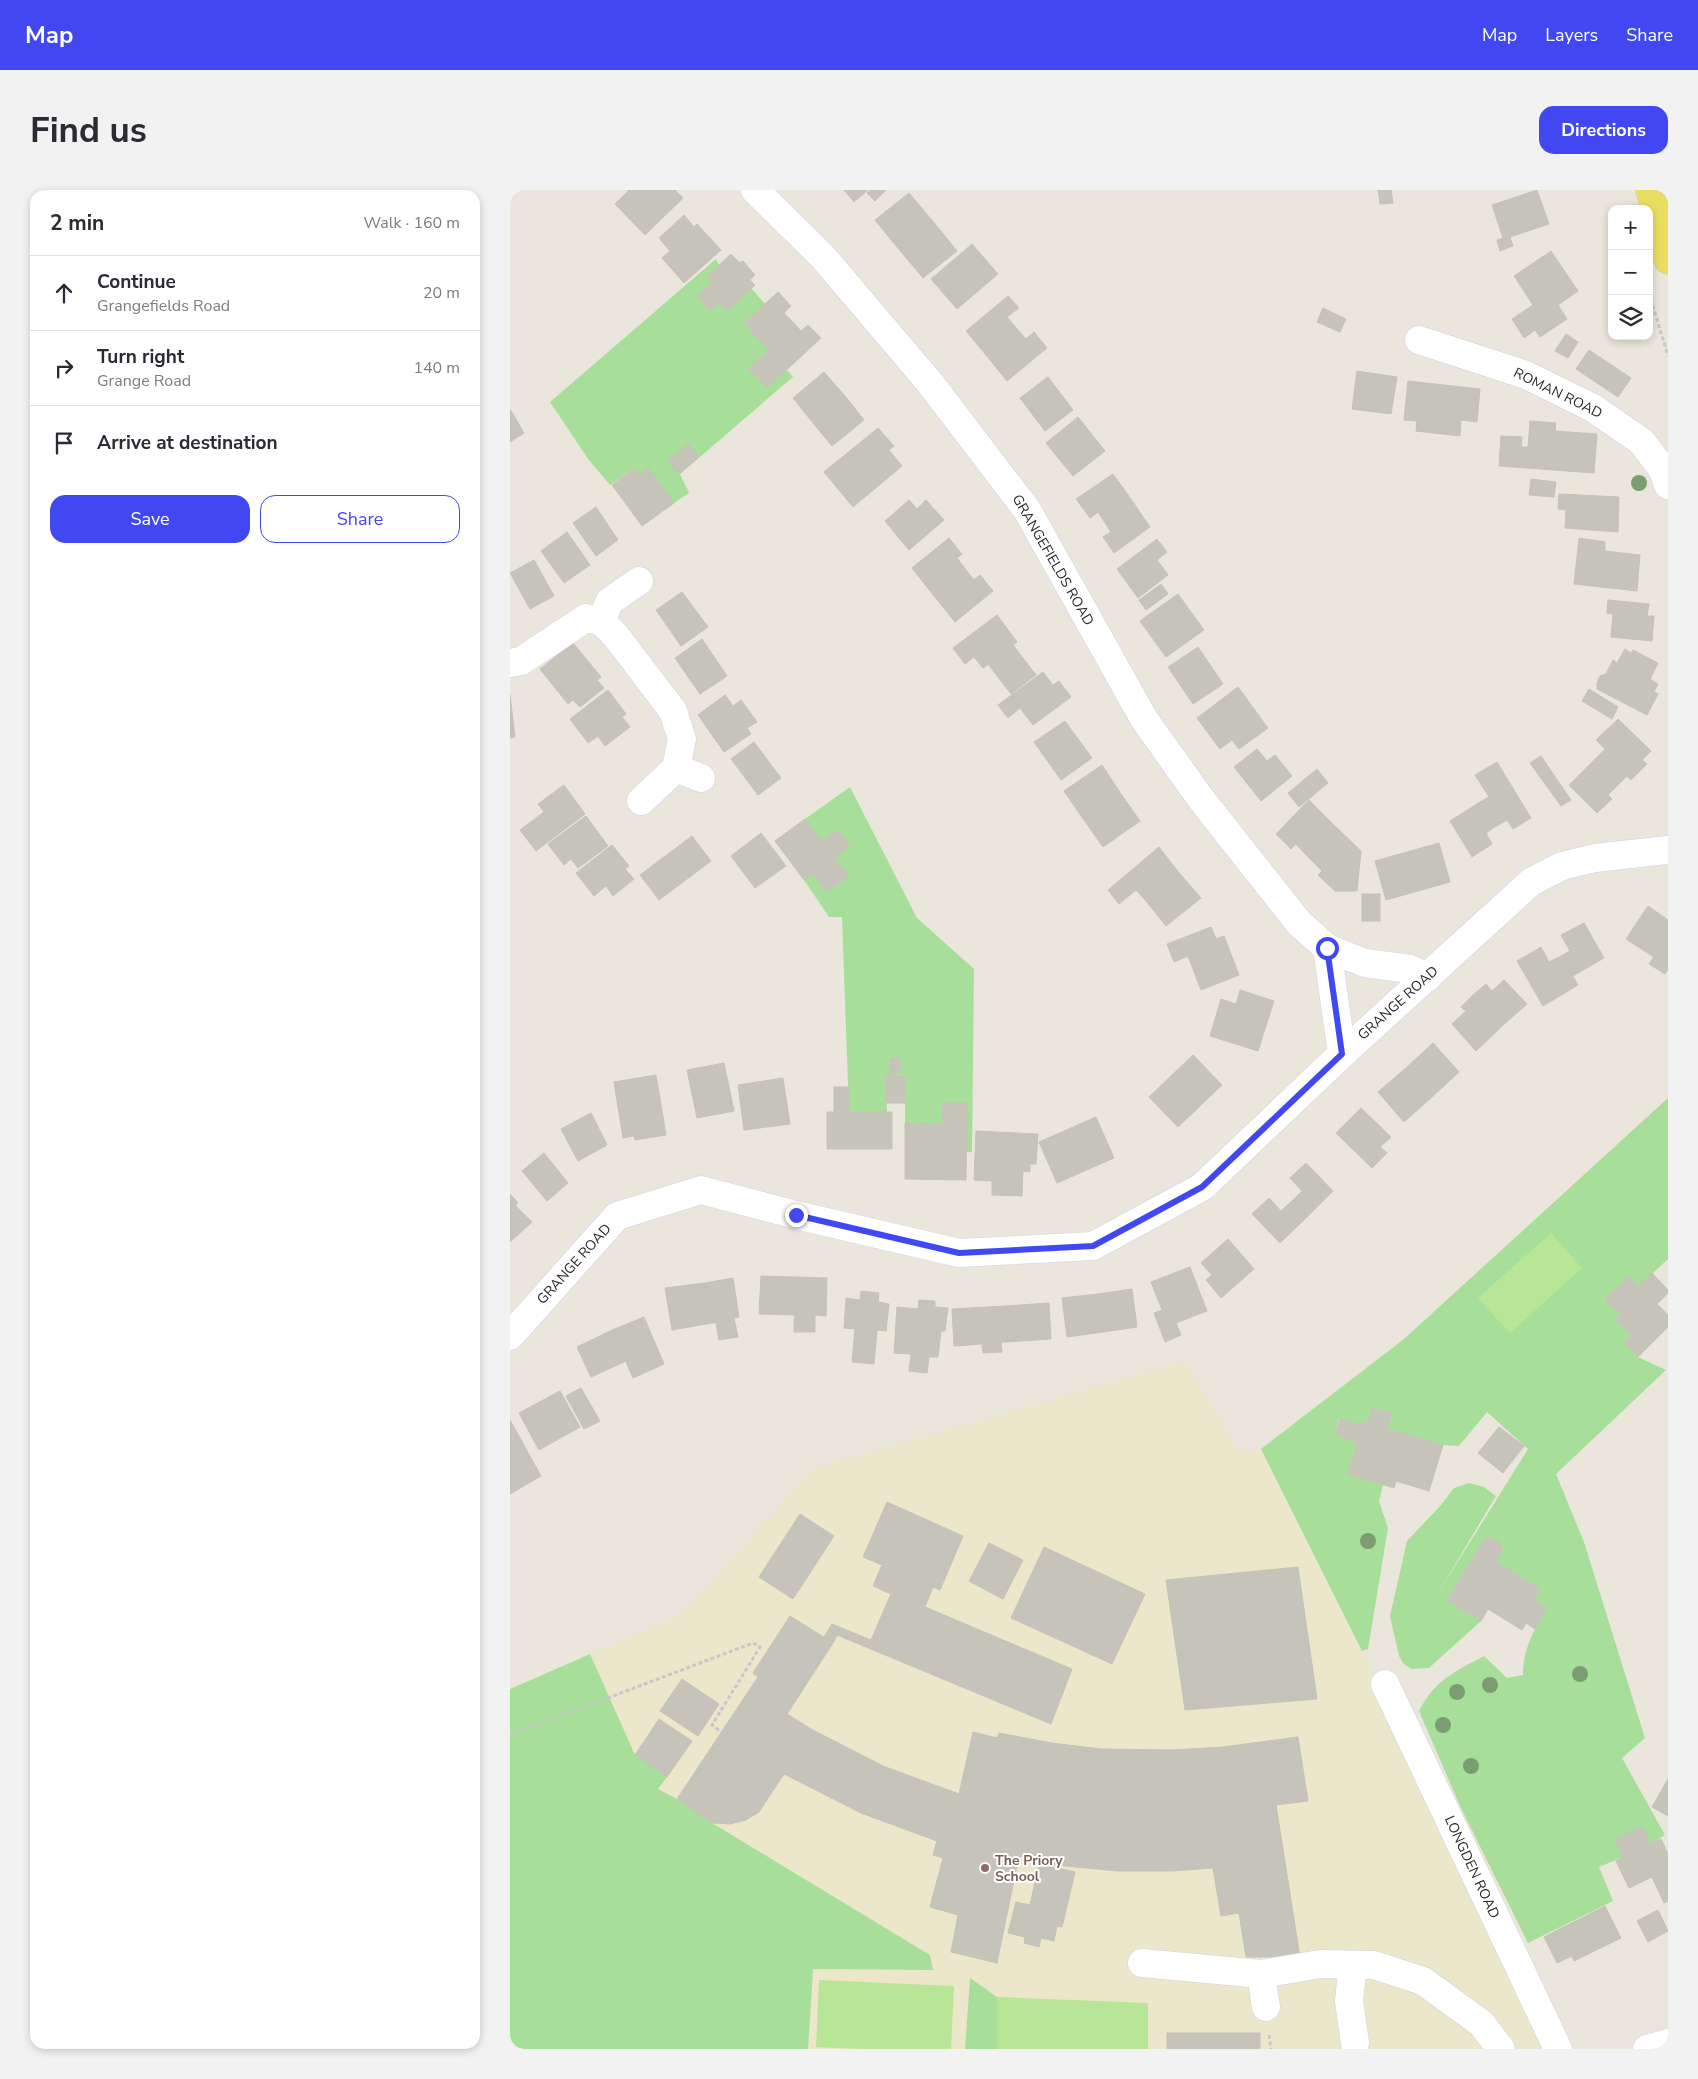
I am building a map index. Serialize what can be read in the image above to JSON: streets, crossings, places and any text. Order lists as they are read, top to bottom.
{
  "streets": {
    "street": [
      "ROMAN ROAD",
      "GRANGEFIELDS ROAD",
      "GRANGE ROAD",
      "LONGDEN ROAD"
    ]
  },
  "crossings": [
    ["GRANGEFIELDS ROAD", "GRANGE ROAD"]
  ],
  "places": ["The Priory School"],
  "page": {
    "header": "Map",
    "nav": ["Map", "Layers", "Share"],
    "buttons": [
      "Directions",
      ["Save", "Share"]
    ],
    "title": "Find us",
    "heading": ["2 min", "Walk · 160 m"],
    "map_buttons": ["+", "−"],
    "list": [
      ["Continue", "Grangefields Road", "20 m"],
      ["Turn right", "Grange Road", "140 m"],
      "Arrive at destination"
    ]
  }
}
